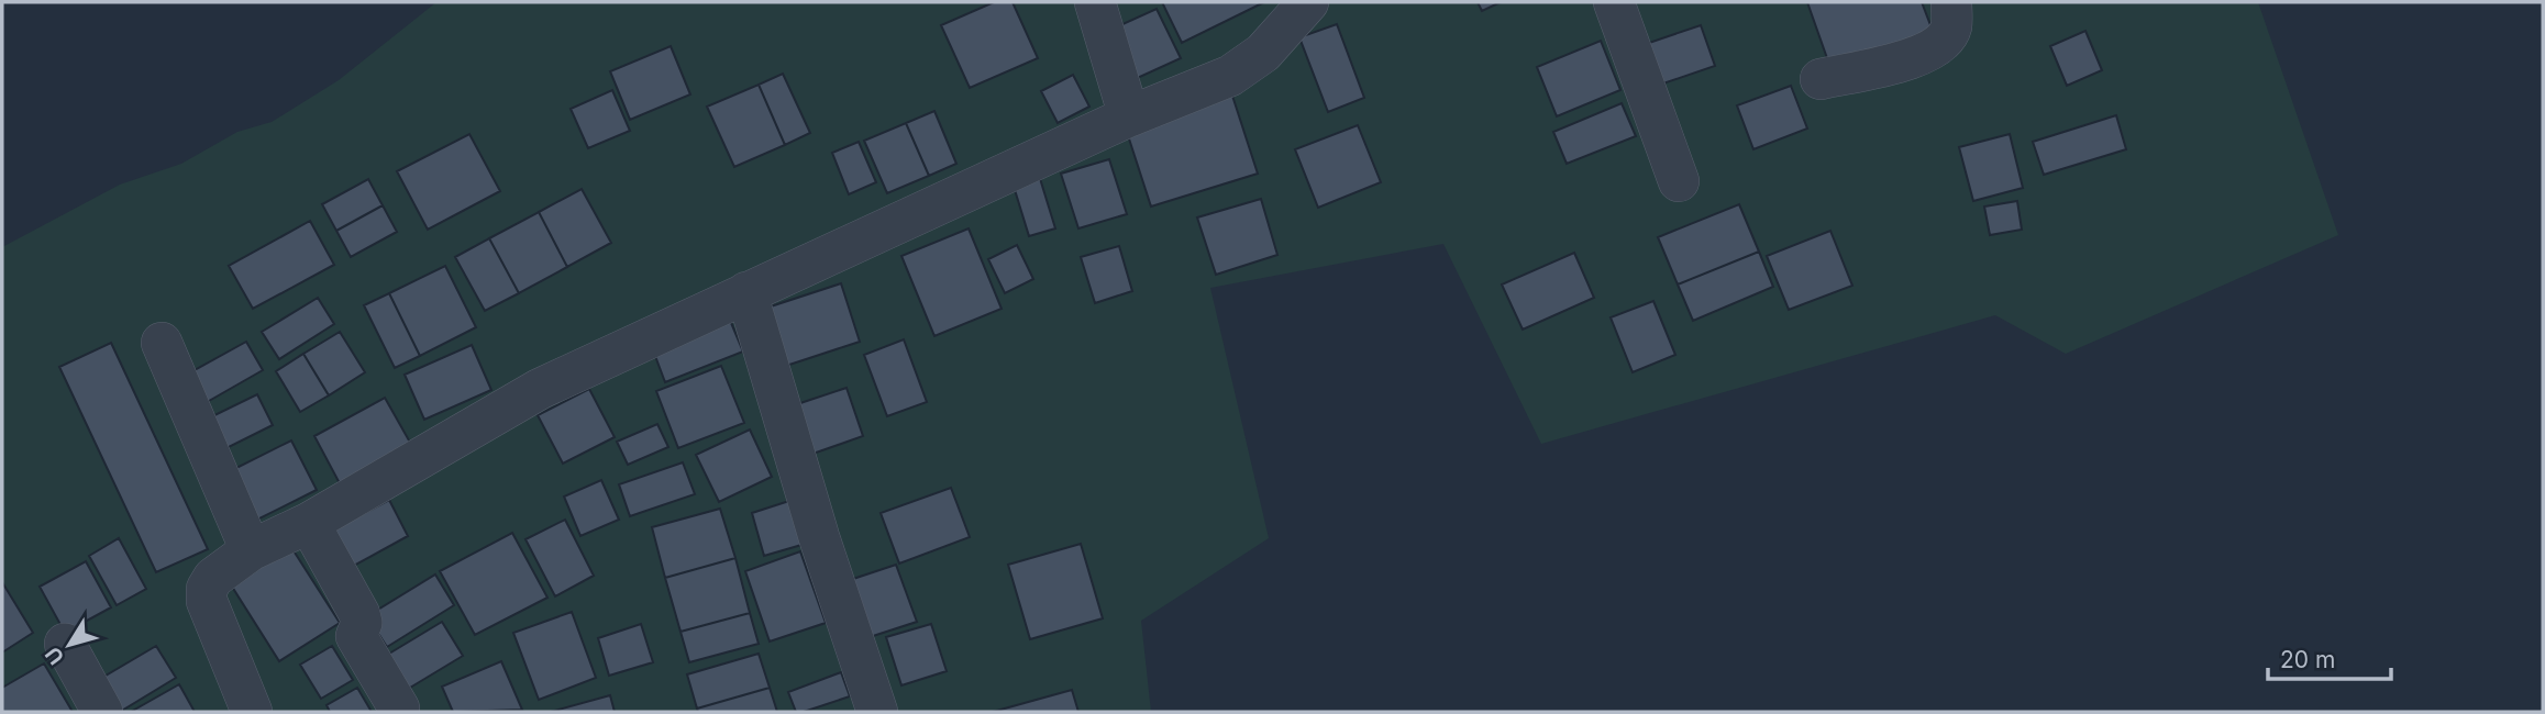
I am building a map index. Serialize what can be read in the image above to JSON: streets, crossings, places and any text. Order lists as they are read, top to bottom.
{
  "scale_bar": "20 m",
  "north": "bottom left"
}
